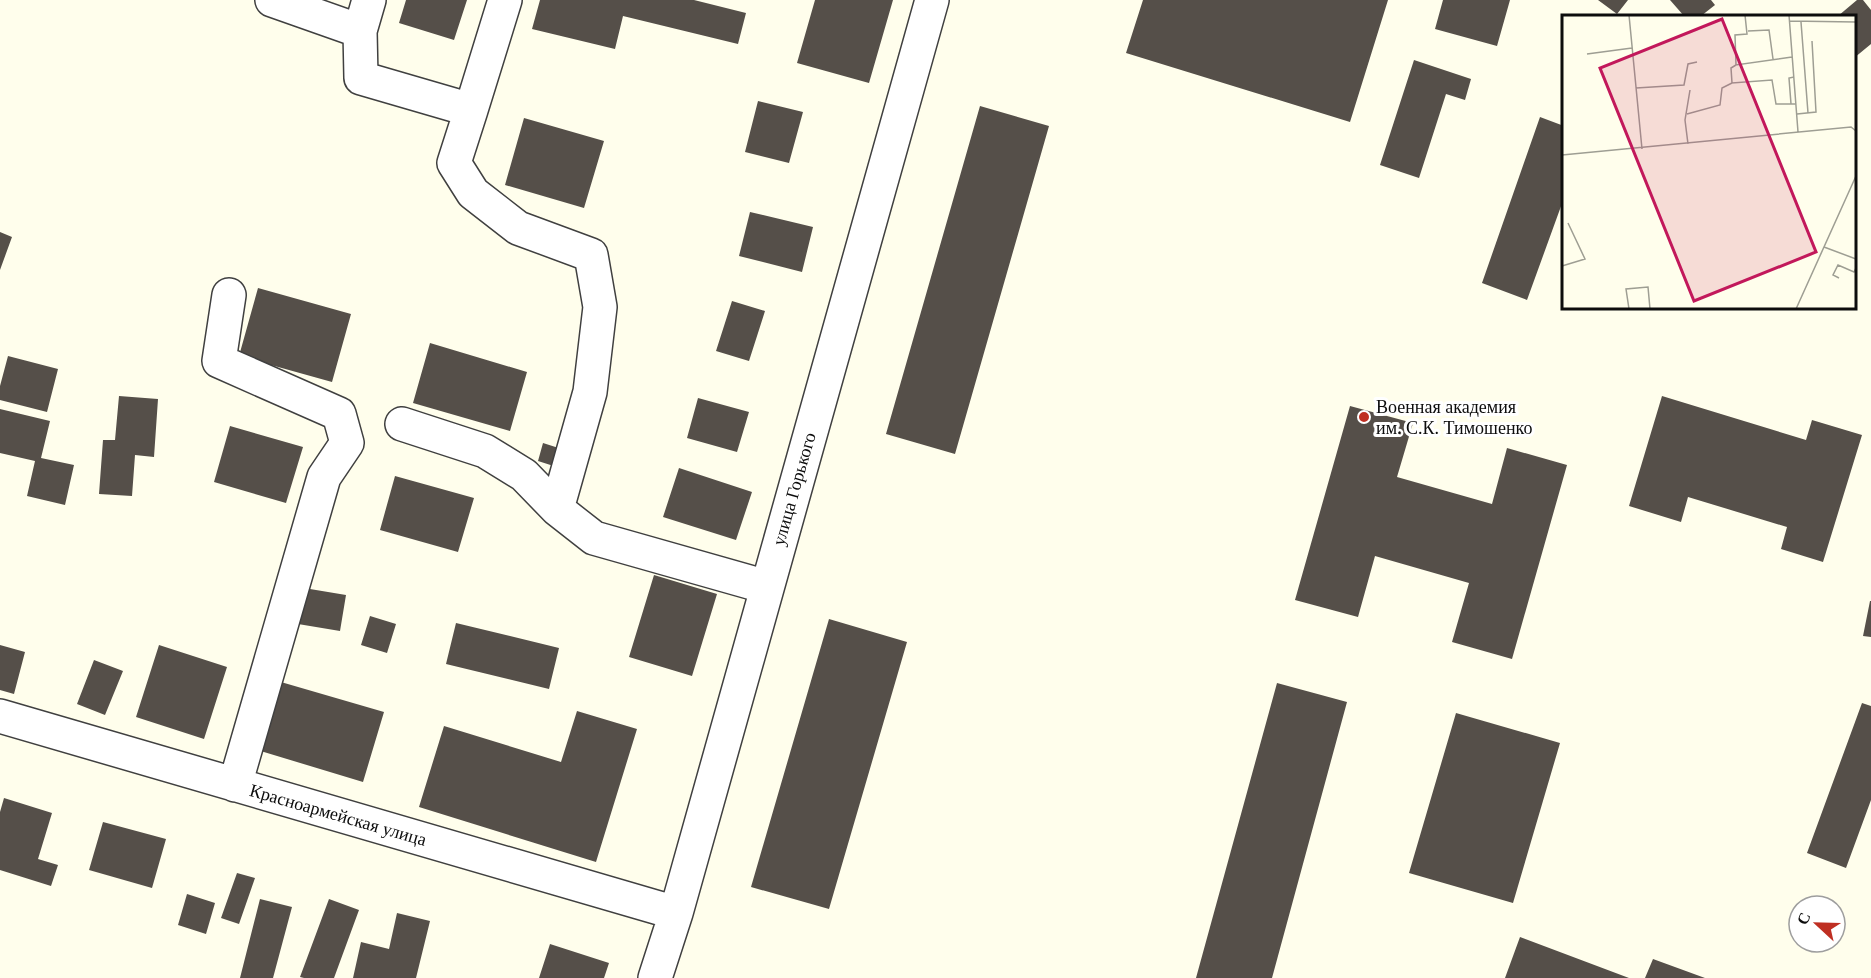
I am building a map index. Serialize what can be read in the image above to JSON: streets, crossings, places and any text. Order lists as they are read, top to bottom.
{
  "streets": {
    "street": ["улица Горького", "Красноармейская улица"]
  },
  "crossings": [
    ["улица Горького", "Красноармейская улица"]
  ],
  "places": ["Военная академия им. С.К. Тимошенко"],
  "north": "left"
}
